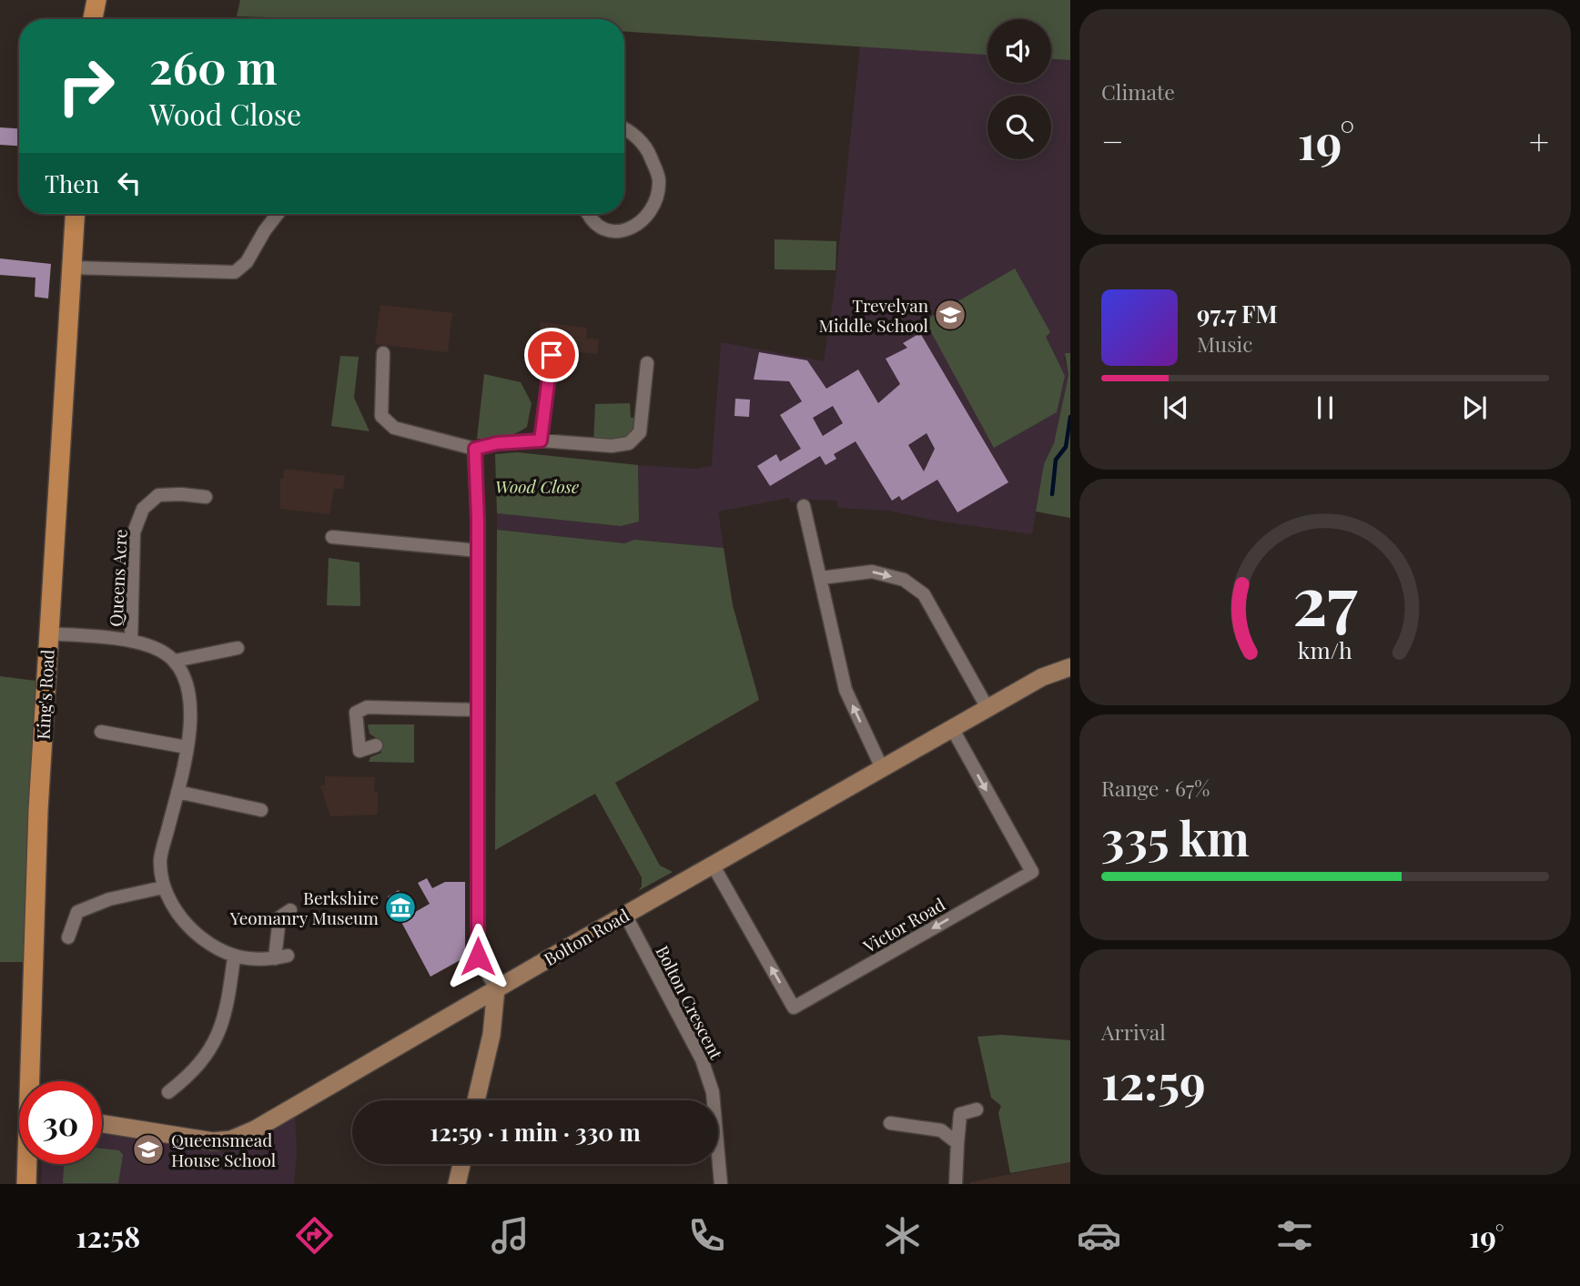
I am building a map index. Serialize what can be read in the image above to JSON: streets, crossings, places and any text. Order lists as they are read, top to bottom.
{
  "streets": {
    "main road": ["King's Road"],
    "street": [
      "Queens Acre",
      "Victor Road",
      "Bolton Road",
      "Bolton Crescent"
    ]
  },
  "crossings": [
    ["Queens Acre", "King's Road"],
    ["Victor Road", "Bolton Road"],
    ["Bolton Road", "Bolton Crescent"]
  ],
  "parks": ["Wood Close"],
  "places": {
    "school or university": ["Trevelyan Middle School", "Queensmead House School"],
    "museum": ["Berkshire Yeomanry Museum"]
  },
  "page": {
    "tile": [
      "Climate",
      ["Range · 67%", "335 km"],
      ["Arrival", "12:59"]
    ],
    "turn": ["260 m", "Wood Close"],
    "heat": ["−", "19°", "+"],
    "then": "Then",
    "song": ["97.7 FM", "Music"],
    "limit": "30",
    "trip": "12:59 · 1 min · 330 m",
    "tabs": ["12:58", "19°"],
    "gauge": ["27", "km/h"]
  }
}
